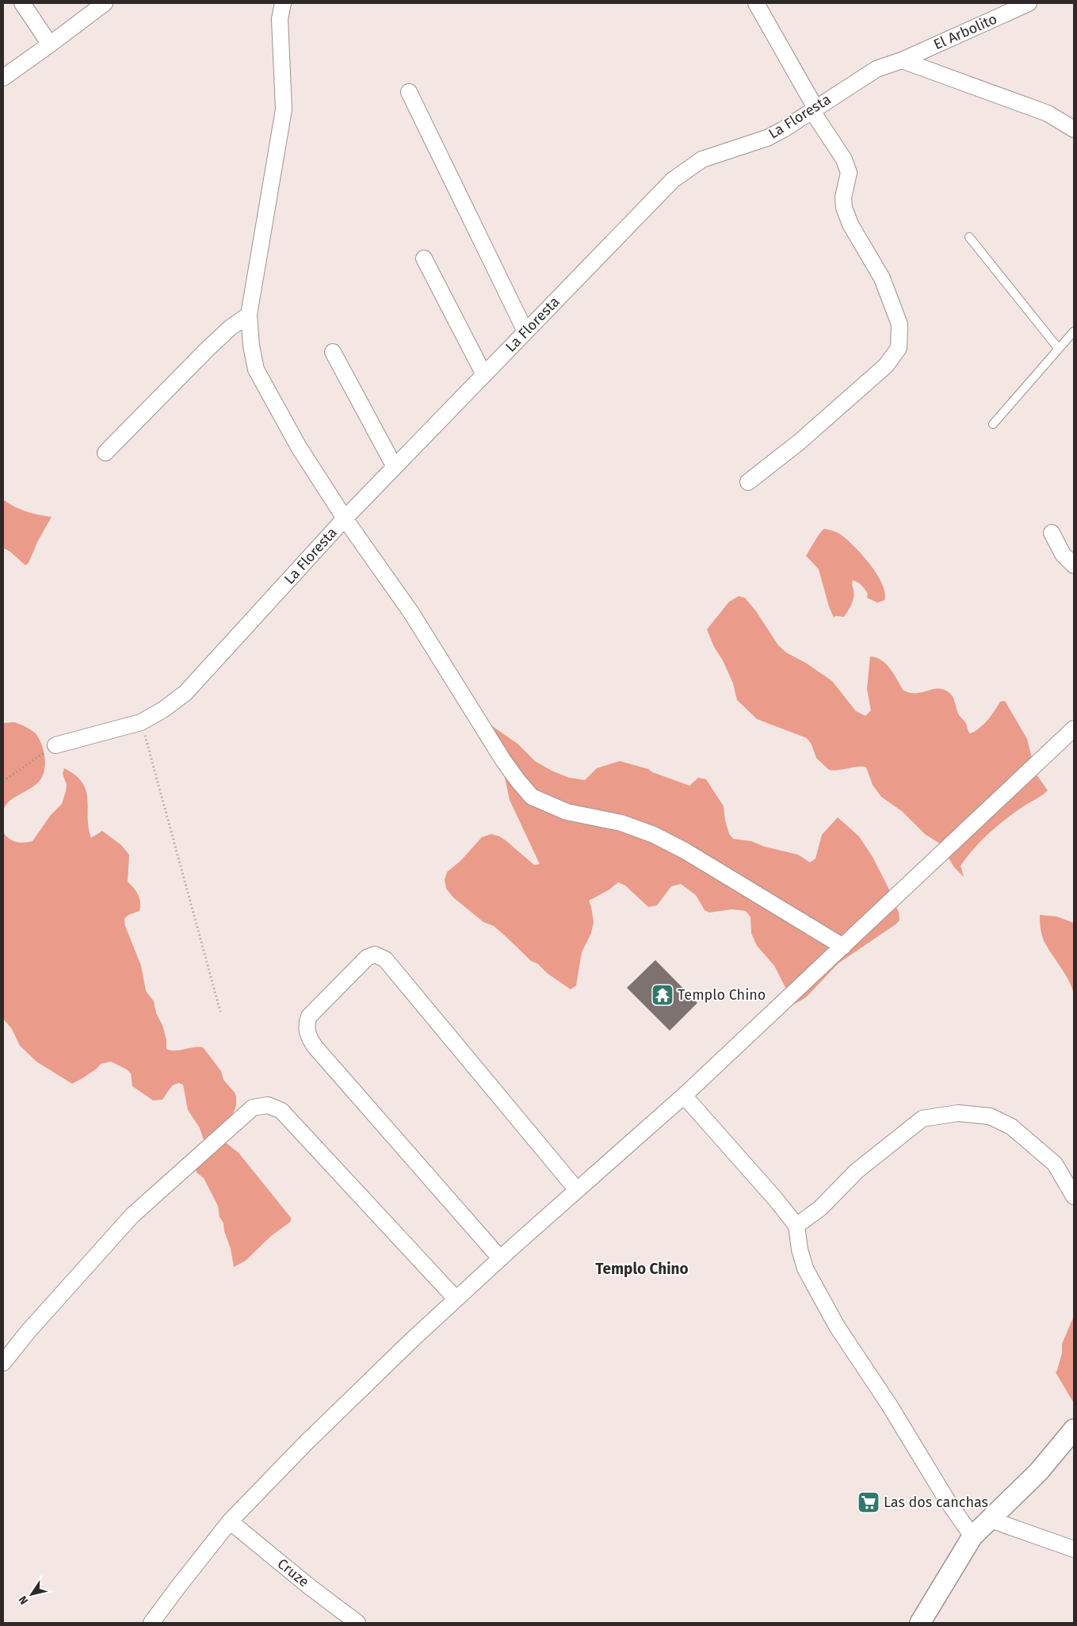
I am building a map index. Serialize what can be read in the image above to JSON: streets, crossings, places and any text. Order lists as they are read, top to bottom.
{
  "streets": {
    "street": ["El Arbolito", "La Floresta", "Cruze"]
  },
  "crossings": [
    ["El Arbolito", "La Floresta"]
  ],
  "districts": ["Templo Chino"],
  "places": {
    "temple": ["Templo Chino"],
    "supermarket": ["Las dos canchas"]
  },
  "north": "bottom left"
}
